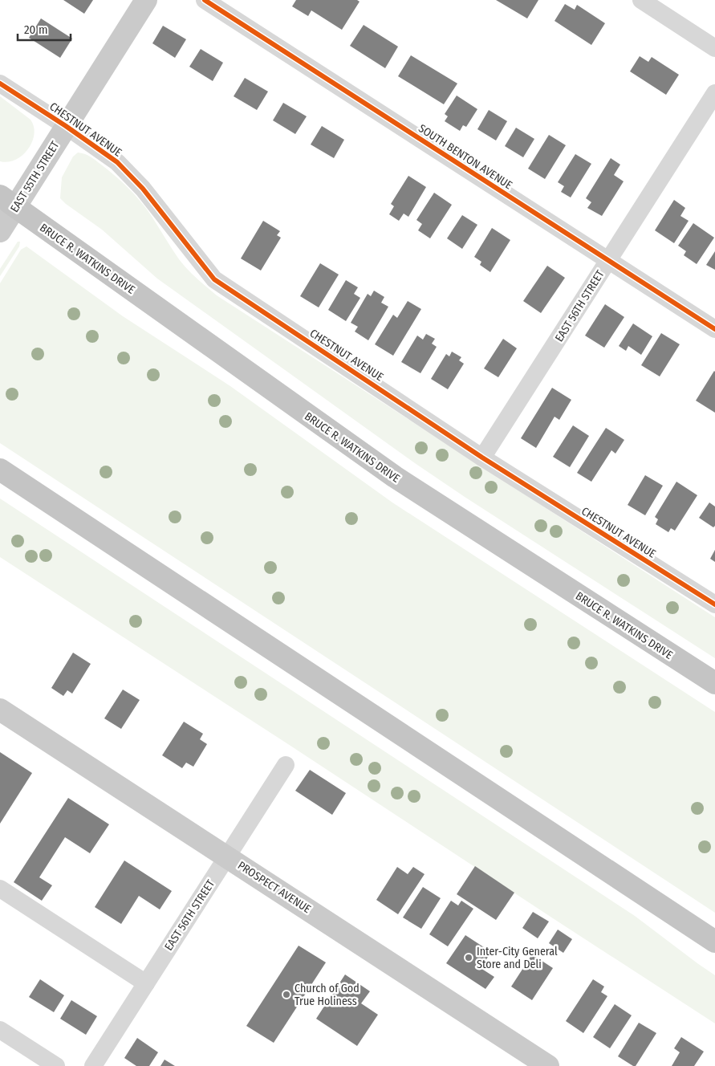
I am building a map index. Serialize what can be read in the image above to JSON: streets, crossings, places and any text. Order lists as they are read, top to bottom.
{
  "streets": {
    "highway": ["BRUCE R. WATKINS DRIVE"],
    "main road": ["EAST 55TH STREET", "PROSPECT AVENUE"],
    "street": ["CHESTNUT AVENUE", "SOUTH BENTON AVENUE", "EAST 56TH STREET"]
  },
  "crossings": [
    ["CHESTNUT AVENUE", "EAST 55TH STREET"],
    ["CHESTNUT AVENUE", "EAST 56TH STREET"],
    ["SOUTH BENTON AVENUE", "EAST 56TH STREET"],
    ["EAST 55TH STREET", "BRUCE R. WATKINS DRIVE"],
    ["EAST 56TH STREET", "PROSPECT AVENUE"]
  ],
  "places": ["Inter-City General Store and Deli", "Church of God True Holiness"],
  "scale_bar": "20 m"
}
